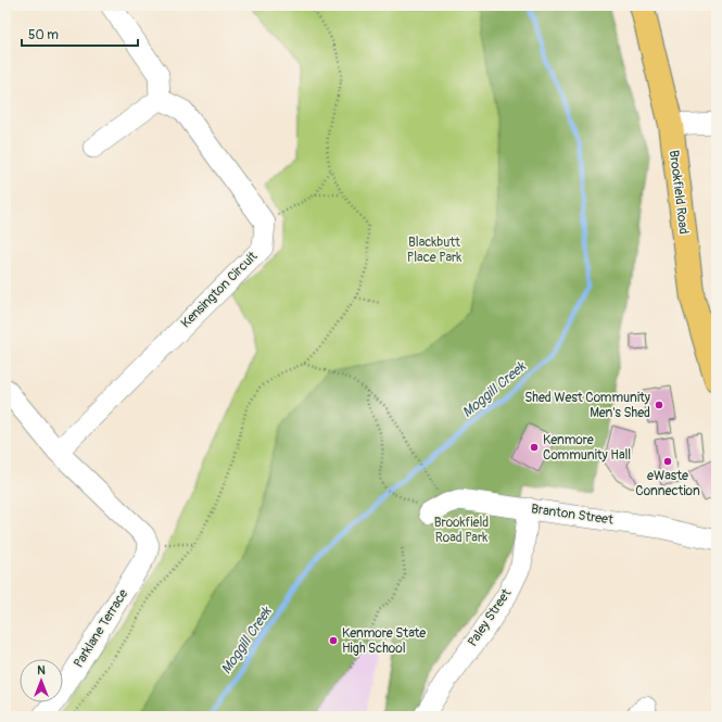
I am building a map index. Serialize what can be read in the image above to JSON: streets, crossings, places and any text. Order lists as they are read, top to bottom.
{
  "streets": {
    "main road": ["Brookfield Road"],
    "street": [
      "Kensington Circuit",
      "Branton Street",
      "Paley Street",
      "Parklane Terrace"
    ]
  },
  "crossings": [
    ["Branton Street", "Paley Street"]
  ],
  "water": ["Moggill Creek"],
  "parks": ["Blackbutt Place Park", "Brookfield Road Park"],
  "places": [
    "Shed West Community Men's Shed",
    "Kenmore Community Hall",
    "eWaste Connection",
    "Kenmore State High School"
  ],
  "scale_bar": "50 m",
  "north": "top"
}
